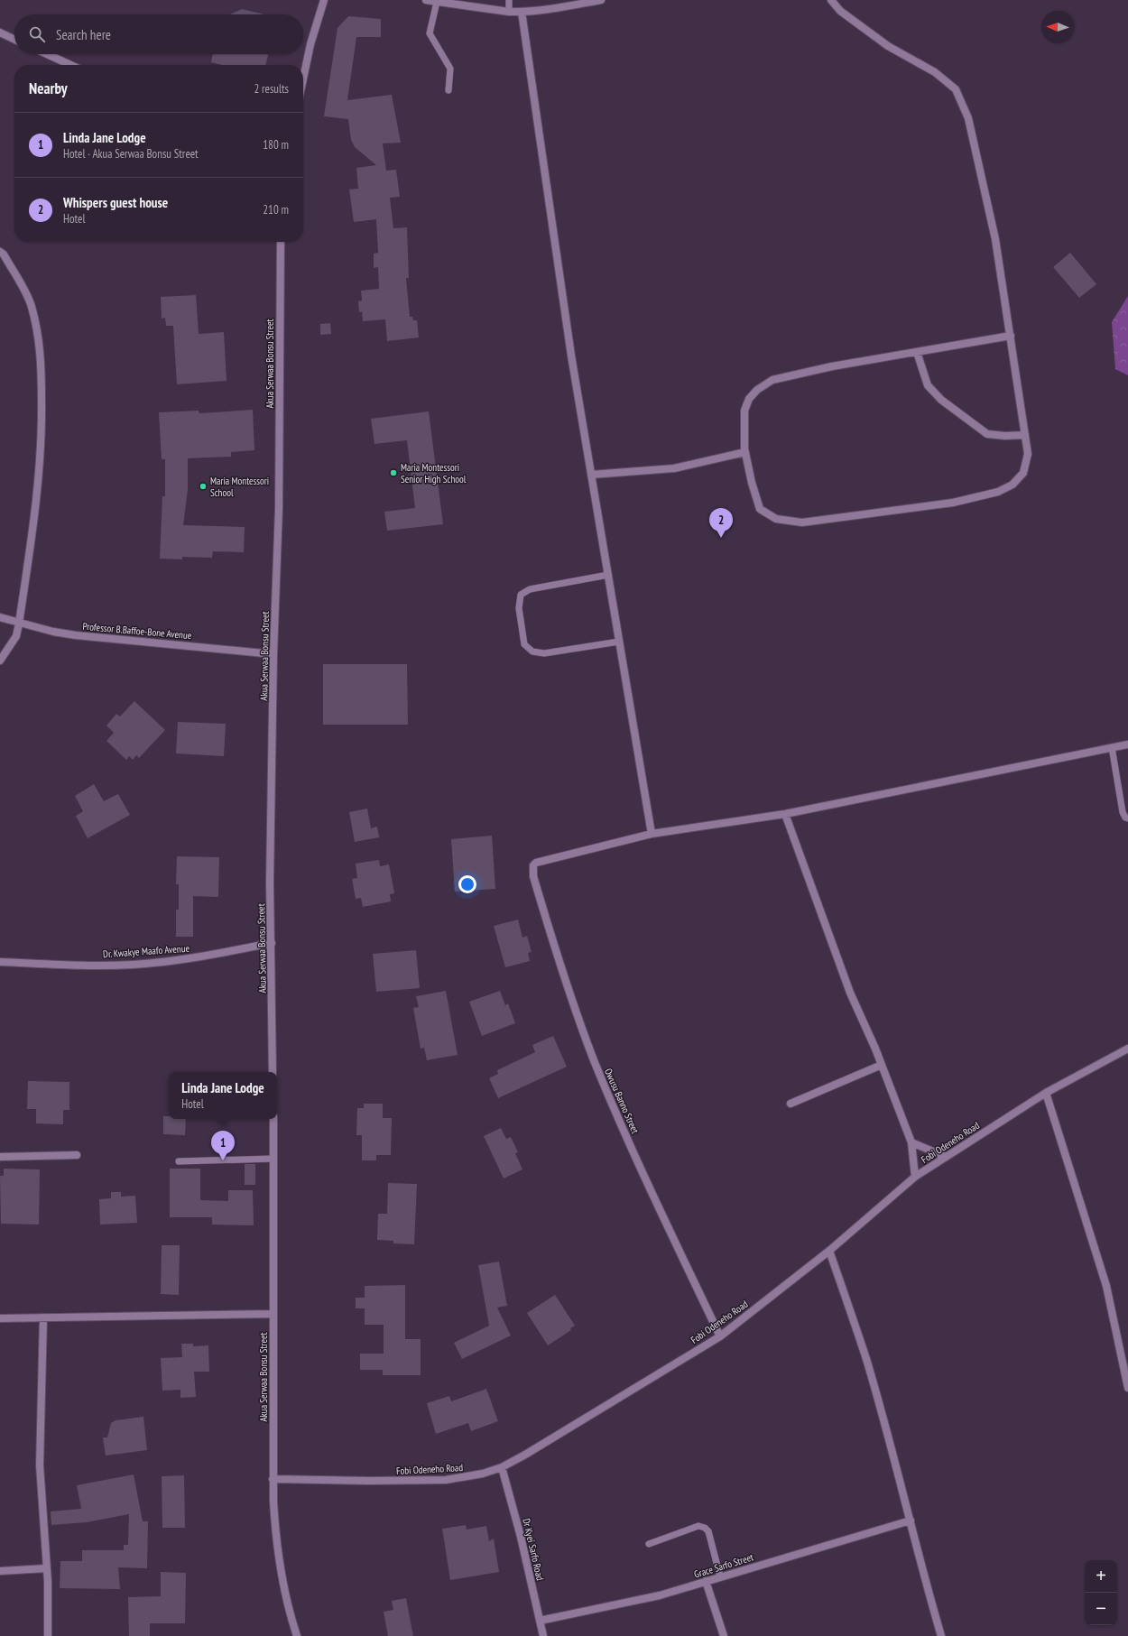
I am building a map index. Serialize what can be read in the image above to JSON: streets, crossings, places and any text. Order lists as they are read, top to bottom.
{
  "streets": {
    "street": [
      "Akua Serwaa Bonsu Street",
      "Professor B.Baffoe-Bone Avenue",
      "Dr. Kwakye Maafo Avenue",
      "Owusu Banno Street",
      "Fobi Odeneho Road",
      "Dr Kyei Sarfo Road",
      "Grace Sarfo Street"
    ]
  },
  "crossings": [
    ["Akua Serwaa Bonsu Street", "Professor B.Baffoe-Bone Avenue"],
    ["Akua Serwaa Bonsu Street", "Dr. Kwakye Maafo Avenue"],
    ["Akua Serwaa Bonsu Street", "Fobi Odeneho Road"],
    ["Owusu Banno Street", "Fobi Odeneho Road"],
    ["Fobi Odeneho Road", "Dr Kyei Sarfo Road"],
    ["Dr Kyei Sarfo Road", "Grace Sarfo Street"]
  ],
  "places": ["Maria Montessori Senior High School", "Maria Montessori School"],
  "north": "left",
  "page": {
    "search": "Search here",
    "heading": ["Nearby", "2 results"],
    "list": [
      {
        "mark": "1",
        "name": "Linda Jane Lodge",
        "note": "Hotel · Akua Serwaa Bonsu Street",
        "value": "180 m"
      },
      {
        "mark": "2",
        "name": "Whispers guest house",
        "note": "Hotel",
        "value": "210 m"
      }
    ],
    "pins": ["2", "1"],
    "popup": ["Linda Jane Lodge", "Hotel"],
    "map_buttons": ["+", "−"]
  }
}
